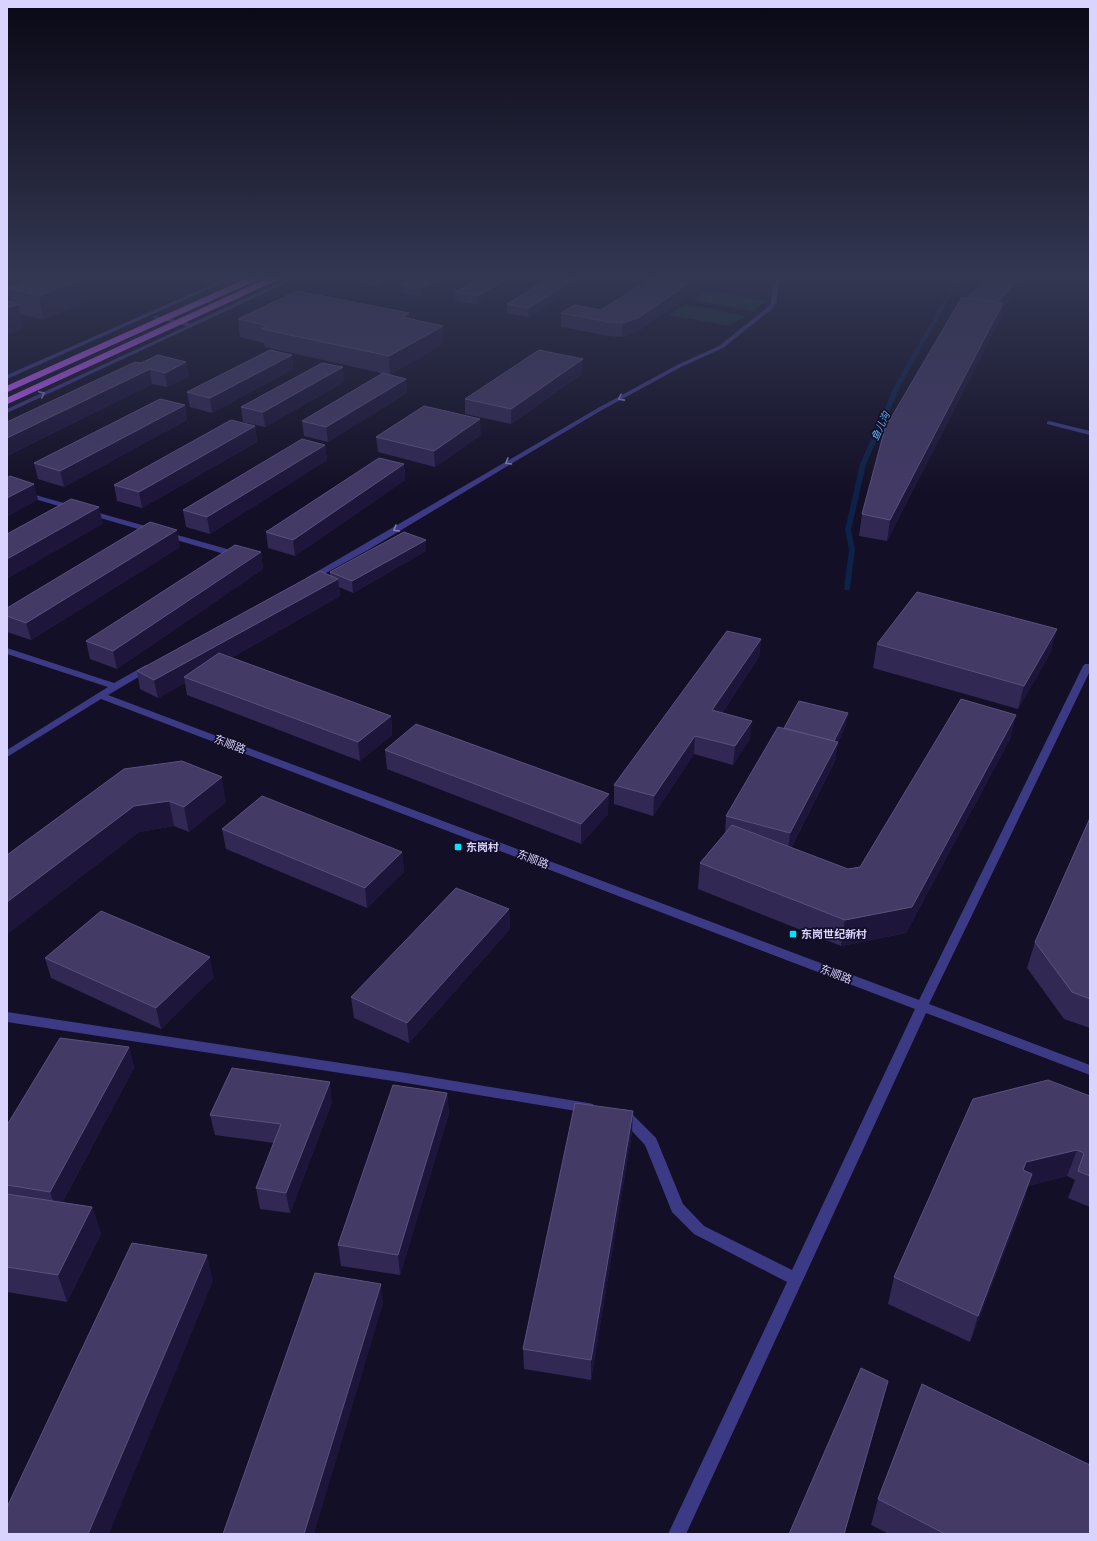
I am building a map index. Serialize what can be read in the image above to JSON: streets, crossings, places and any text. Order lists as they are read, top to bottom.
{
  "streets": {
    "street": ["东顺路"]
  },
  "water": ["鱼儿沟"],
  "places": {
    "transit": ["东岗村", "东岗世纪新村"]
  }
}
